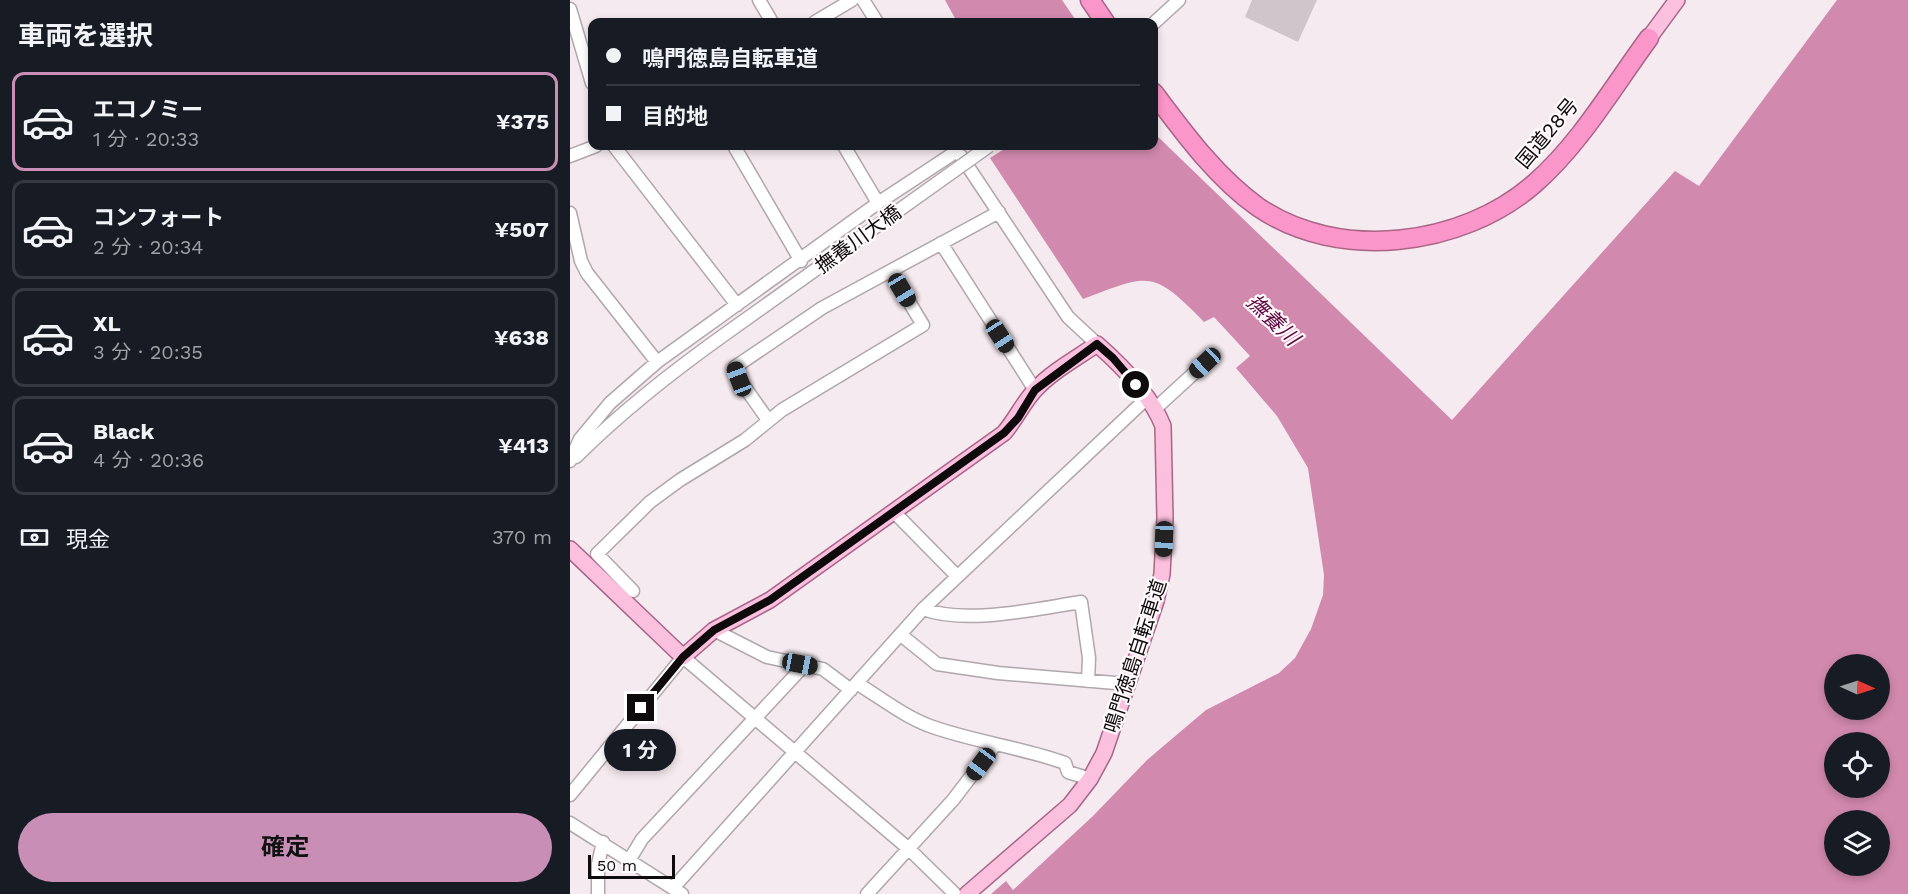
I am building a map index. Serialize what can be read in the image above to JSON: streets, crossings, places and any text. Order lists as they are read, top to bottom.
{
  "streets": {
    "highway": ["国道28号"],
    "main road": ["鳴門徳島自転車道"],
    "street": ["撫養川大橋"]
  },
  "water": ["撫養川"],
  "scale_bar": "50 m",
  "north": "right",
  "page": {
    "heading": "車両を選択",
    "banner": ["鳴門徳島自転車道", "目的地"],
    "list": [
      {
        "name": "エコノミー",
        "note": "1 分 · 20:33",
        "value": "¥375"
      },
      {
        "name": "コンフォート",
        "note": "2 分 · 20:34",
        "value": "¥507"
      },
      {
        "name": "XL",
        "note": "3 分 · 20:35",
        "value": "¥638"
      },
      {
        "name": "Black",
        "note": "4 分 · 20:36",
        "value": "¥413"
      }
    ],
    "pay": ["現金", "370 m"],
    "bubble": "1 分",
    "buttons": "確定",
    "scale": "50 m"
  }
}
